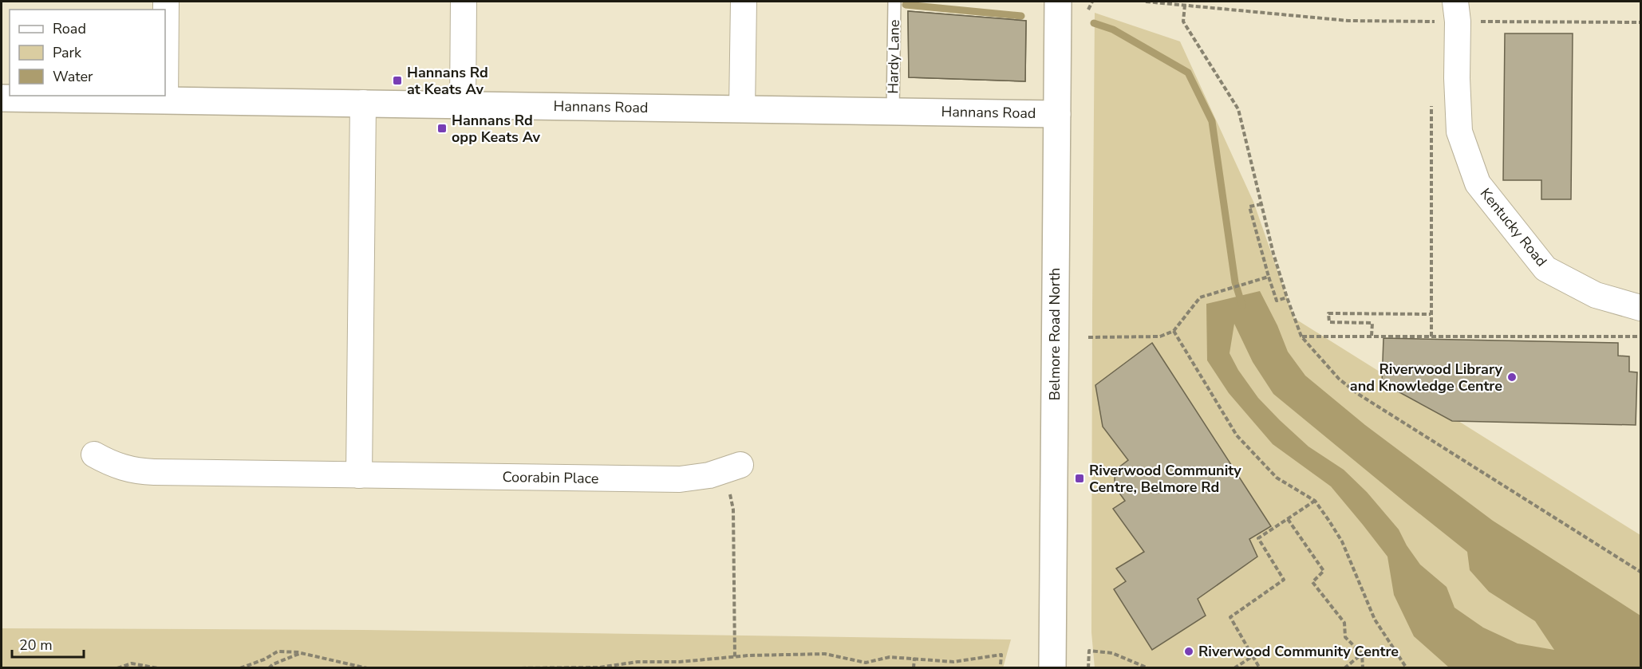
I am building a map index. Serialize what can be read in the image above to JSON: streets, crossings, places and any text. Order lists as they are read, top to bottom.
{
  "streets": {
    "main road": ["Hannans Road", "Belmore Road North"],
    "street": ["Kentucky Road", "Coorabin Place"],
    "lane": ["Hardy Lane"]
  },
  "crossings": [
    ["Hardy Lane", "Hannans Road"],
    ["Hannans Road", "Belmore Road North"]
  ],
  "places": {
    "transit": ["Hannans Rd at Keats Av", "Hannans Rd opp Keats Av", "Riverwood Community Centre, Belmore Rd"],
    "other": ["Riverwood Library and Knowledge Centre", "Riverwood Community Centre"]
  },
  "legend": ["Road", "Park", "Water"],
  "scale_bar": "20 m"
}
